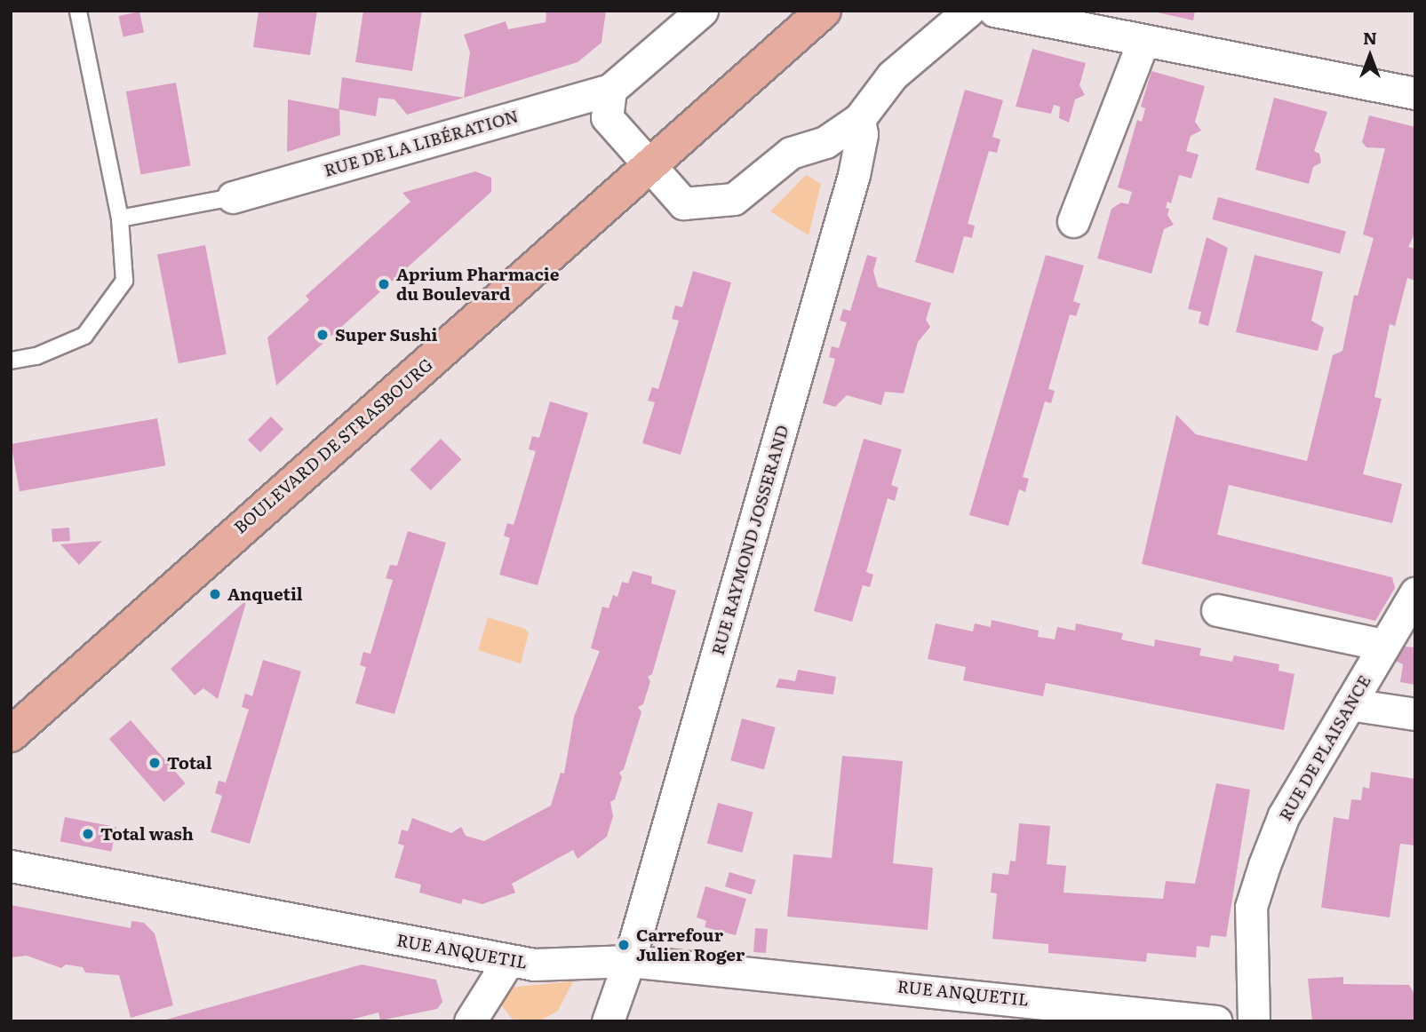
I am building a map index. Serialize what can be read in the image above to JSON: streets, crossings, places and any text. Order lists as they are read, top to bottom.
{
  "streets": {
    "main road": ["BOULEVARD DE STRASBOURG"],
    "street": [
      "RUE DE LA LIBÉRATION",
      "RUE RAYMOND JOSSERAND",
      "RUE DE PLAISANCE",
      "RUE ANQUETIL"
    ]
  },
  "crossings": [
    ["RUE RAYMOND JOSSERAND", "RUE ANQUETIL"]
  ],
  "places": [
    "Aprium Pharmacie du Boulevard",
    "Super Sushi",
    "Anquetil",
    "Total",
    "Total wash",
    "Carrefour Julien Roger"
  ],
  "north": "top"
}
